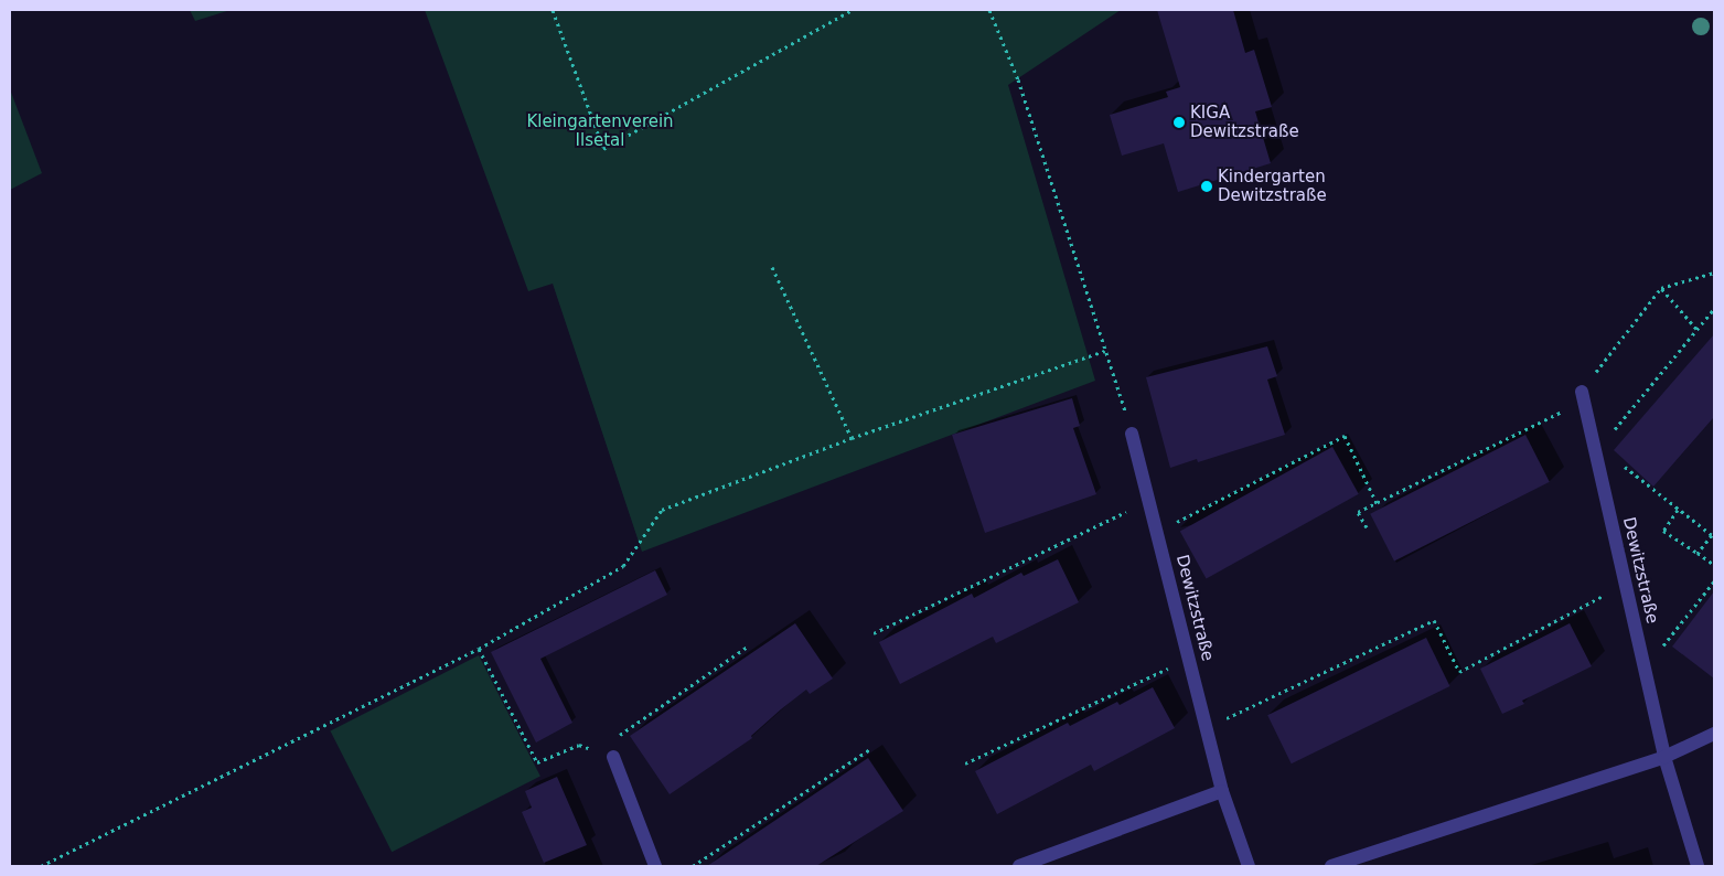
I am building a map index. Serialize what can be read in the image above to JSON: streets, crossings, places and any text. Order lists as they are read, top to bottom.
{
  "streets": {
    "street": ["Dewitzstraße"]
  },
  "parks": ["Kleingartenverein Ilsetal"],
  "places": ["KIGA Dewitzstraße", "Kindergarten Dewitzstraße"]
}
